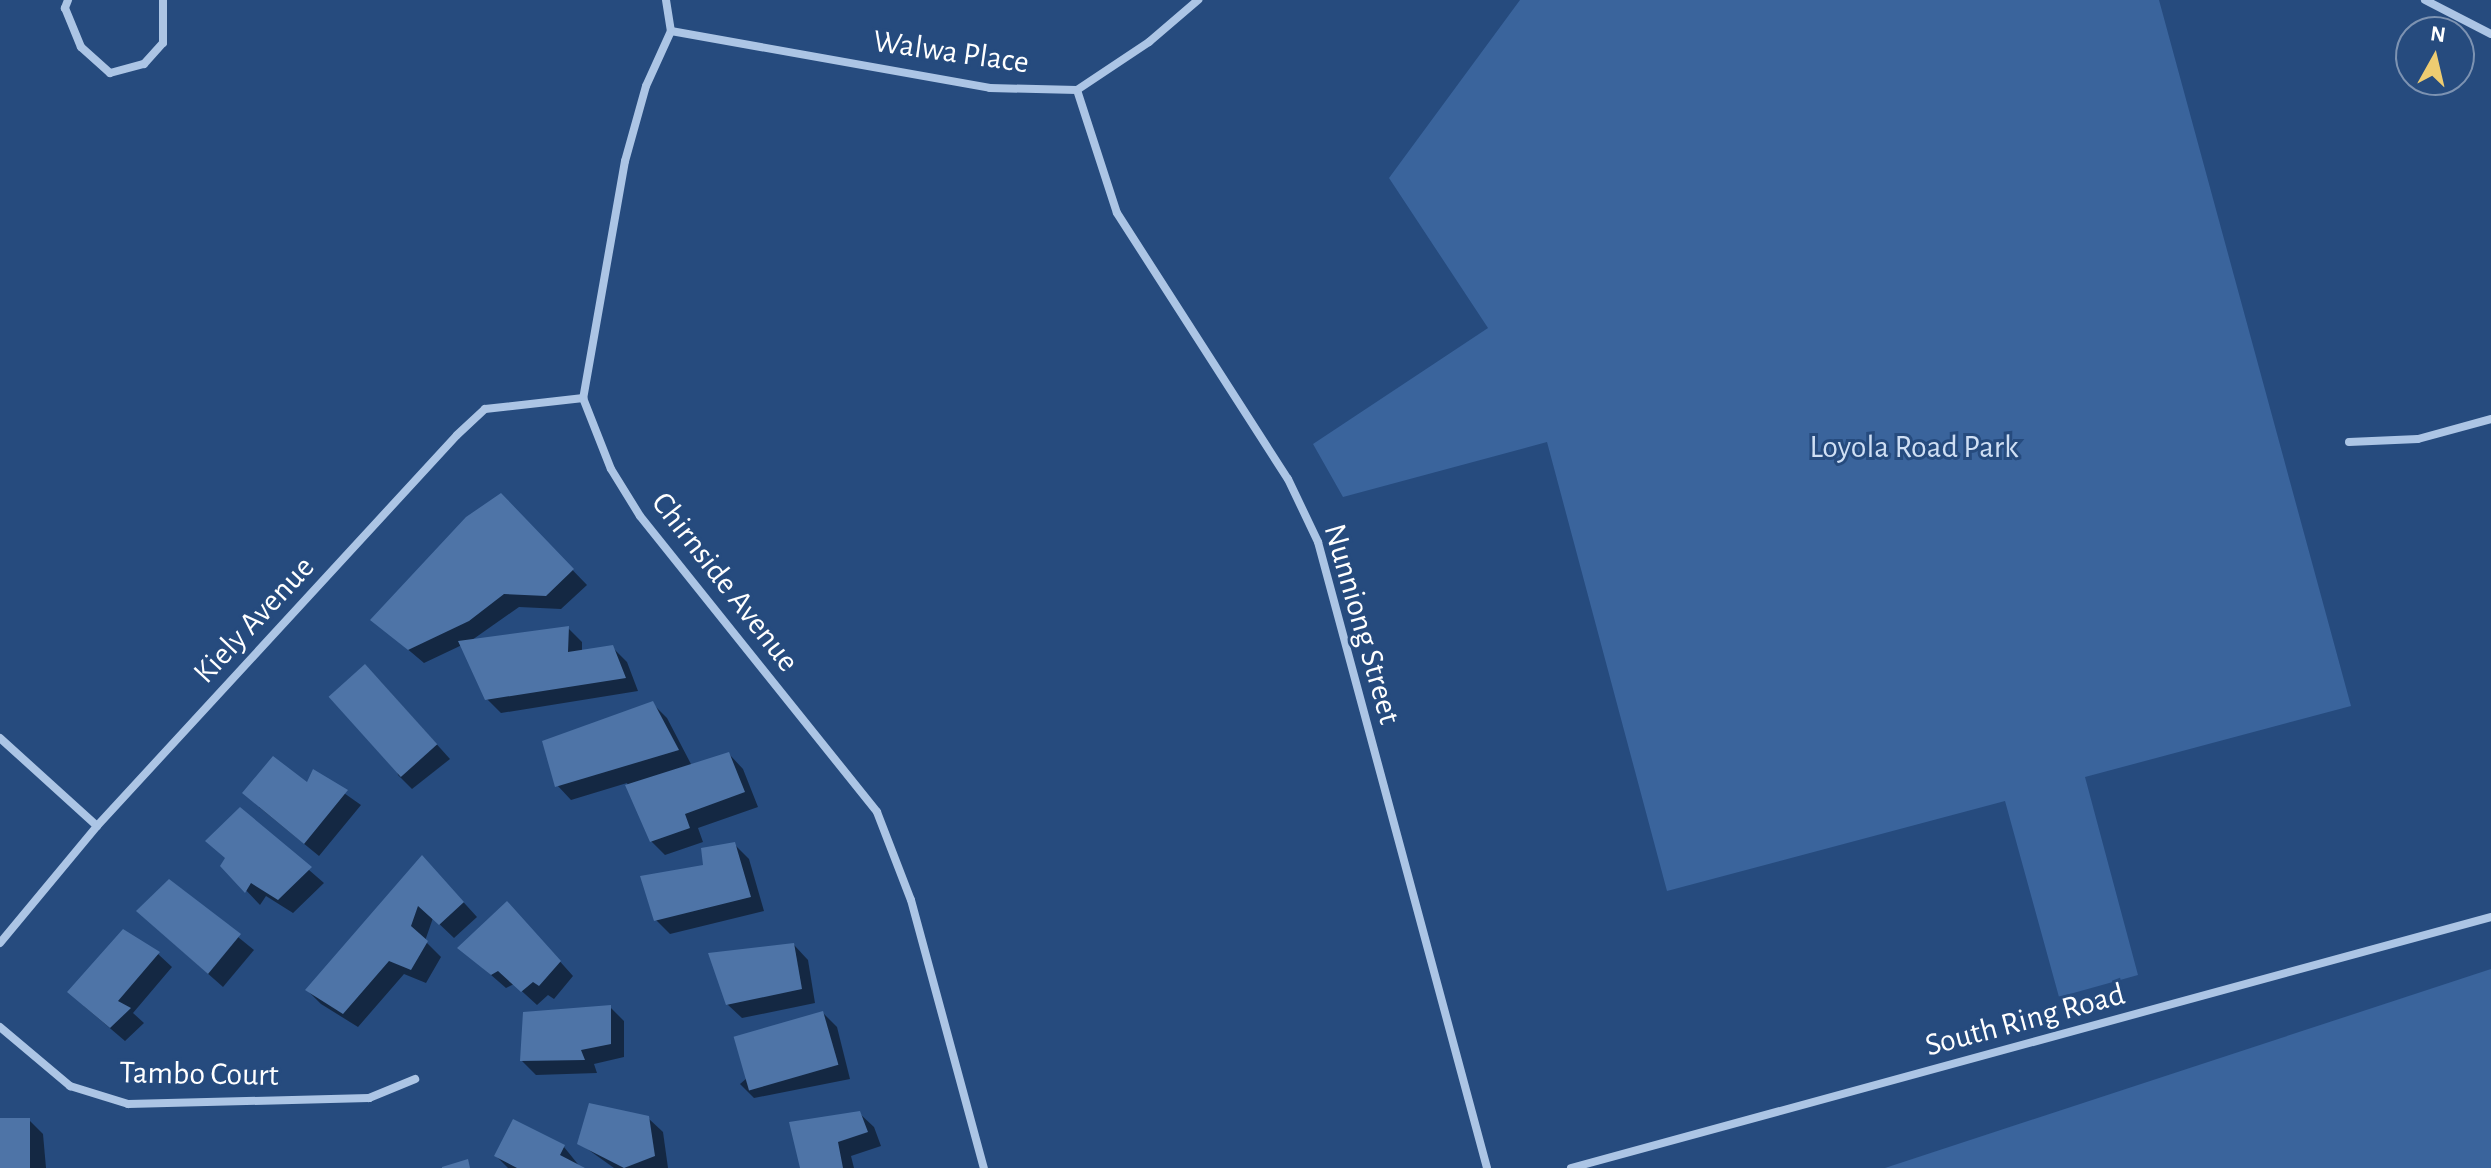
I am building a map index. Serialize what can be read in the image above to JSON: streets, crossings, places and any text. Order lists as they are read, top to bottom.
{
  "streets": {
    "street": [
      "Walwa Place",
      "Chirnside Avenue",
      "Kiely Avenue",
      "Nunniong Street",
      "South Ring Road",
      "Tambo Court"
    ]
  },
  "crossings": [
    ["Walwa Place", "Nunniong Street"],
    ["Chirnside Avenue", "Kiely Avenue"]
  ],
  "parks": ["Loyola Road Park"],
  "north": "top"
}
